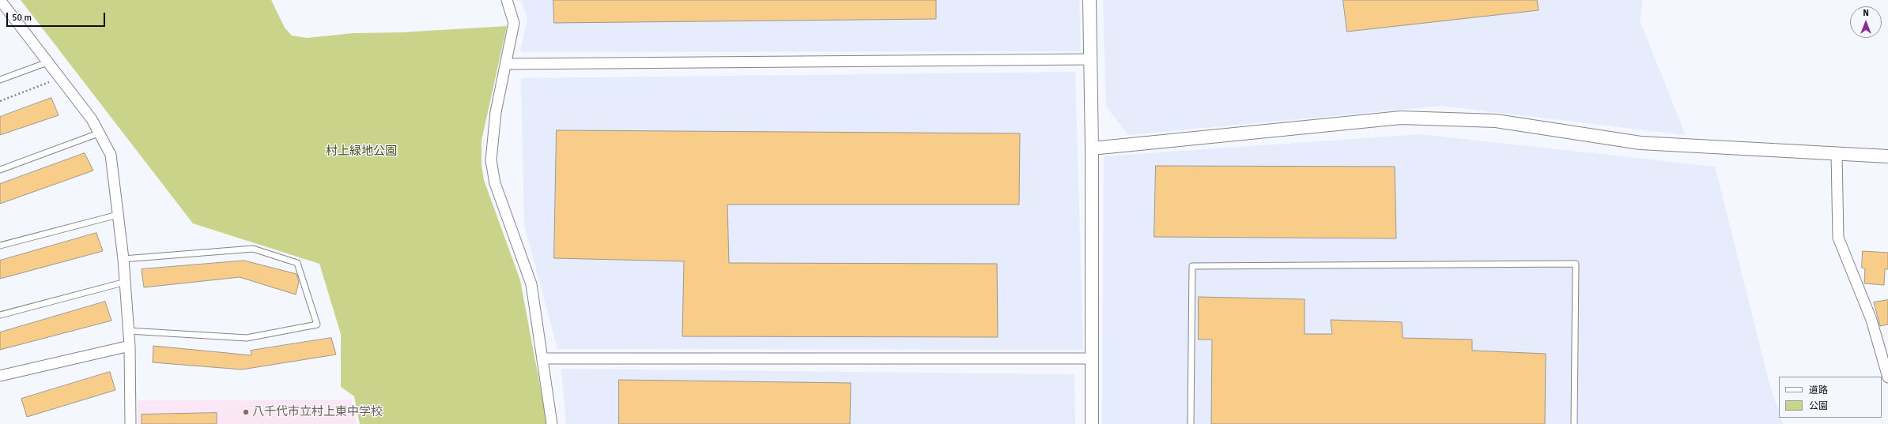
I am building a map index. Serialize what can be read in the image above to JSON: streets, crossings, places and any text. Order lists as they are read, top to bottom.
{
  "parks": ["村上緑地公園"],
  "places": ["八千代市立村上東中学校"],
  "legend": ["道路", "公園"],
  "scale_bar": "50 m",
  "north": "top"
}
